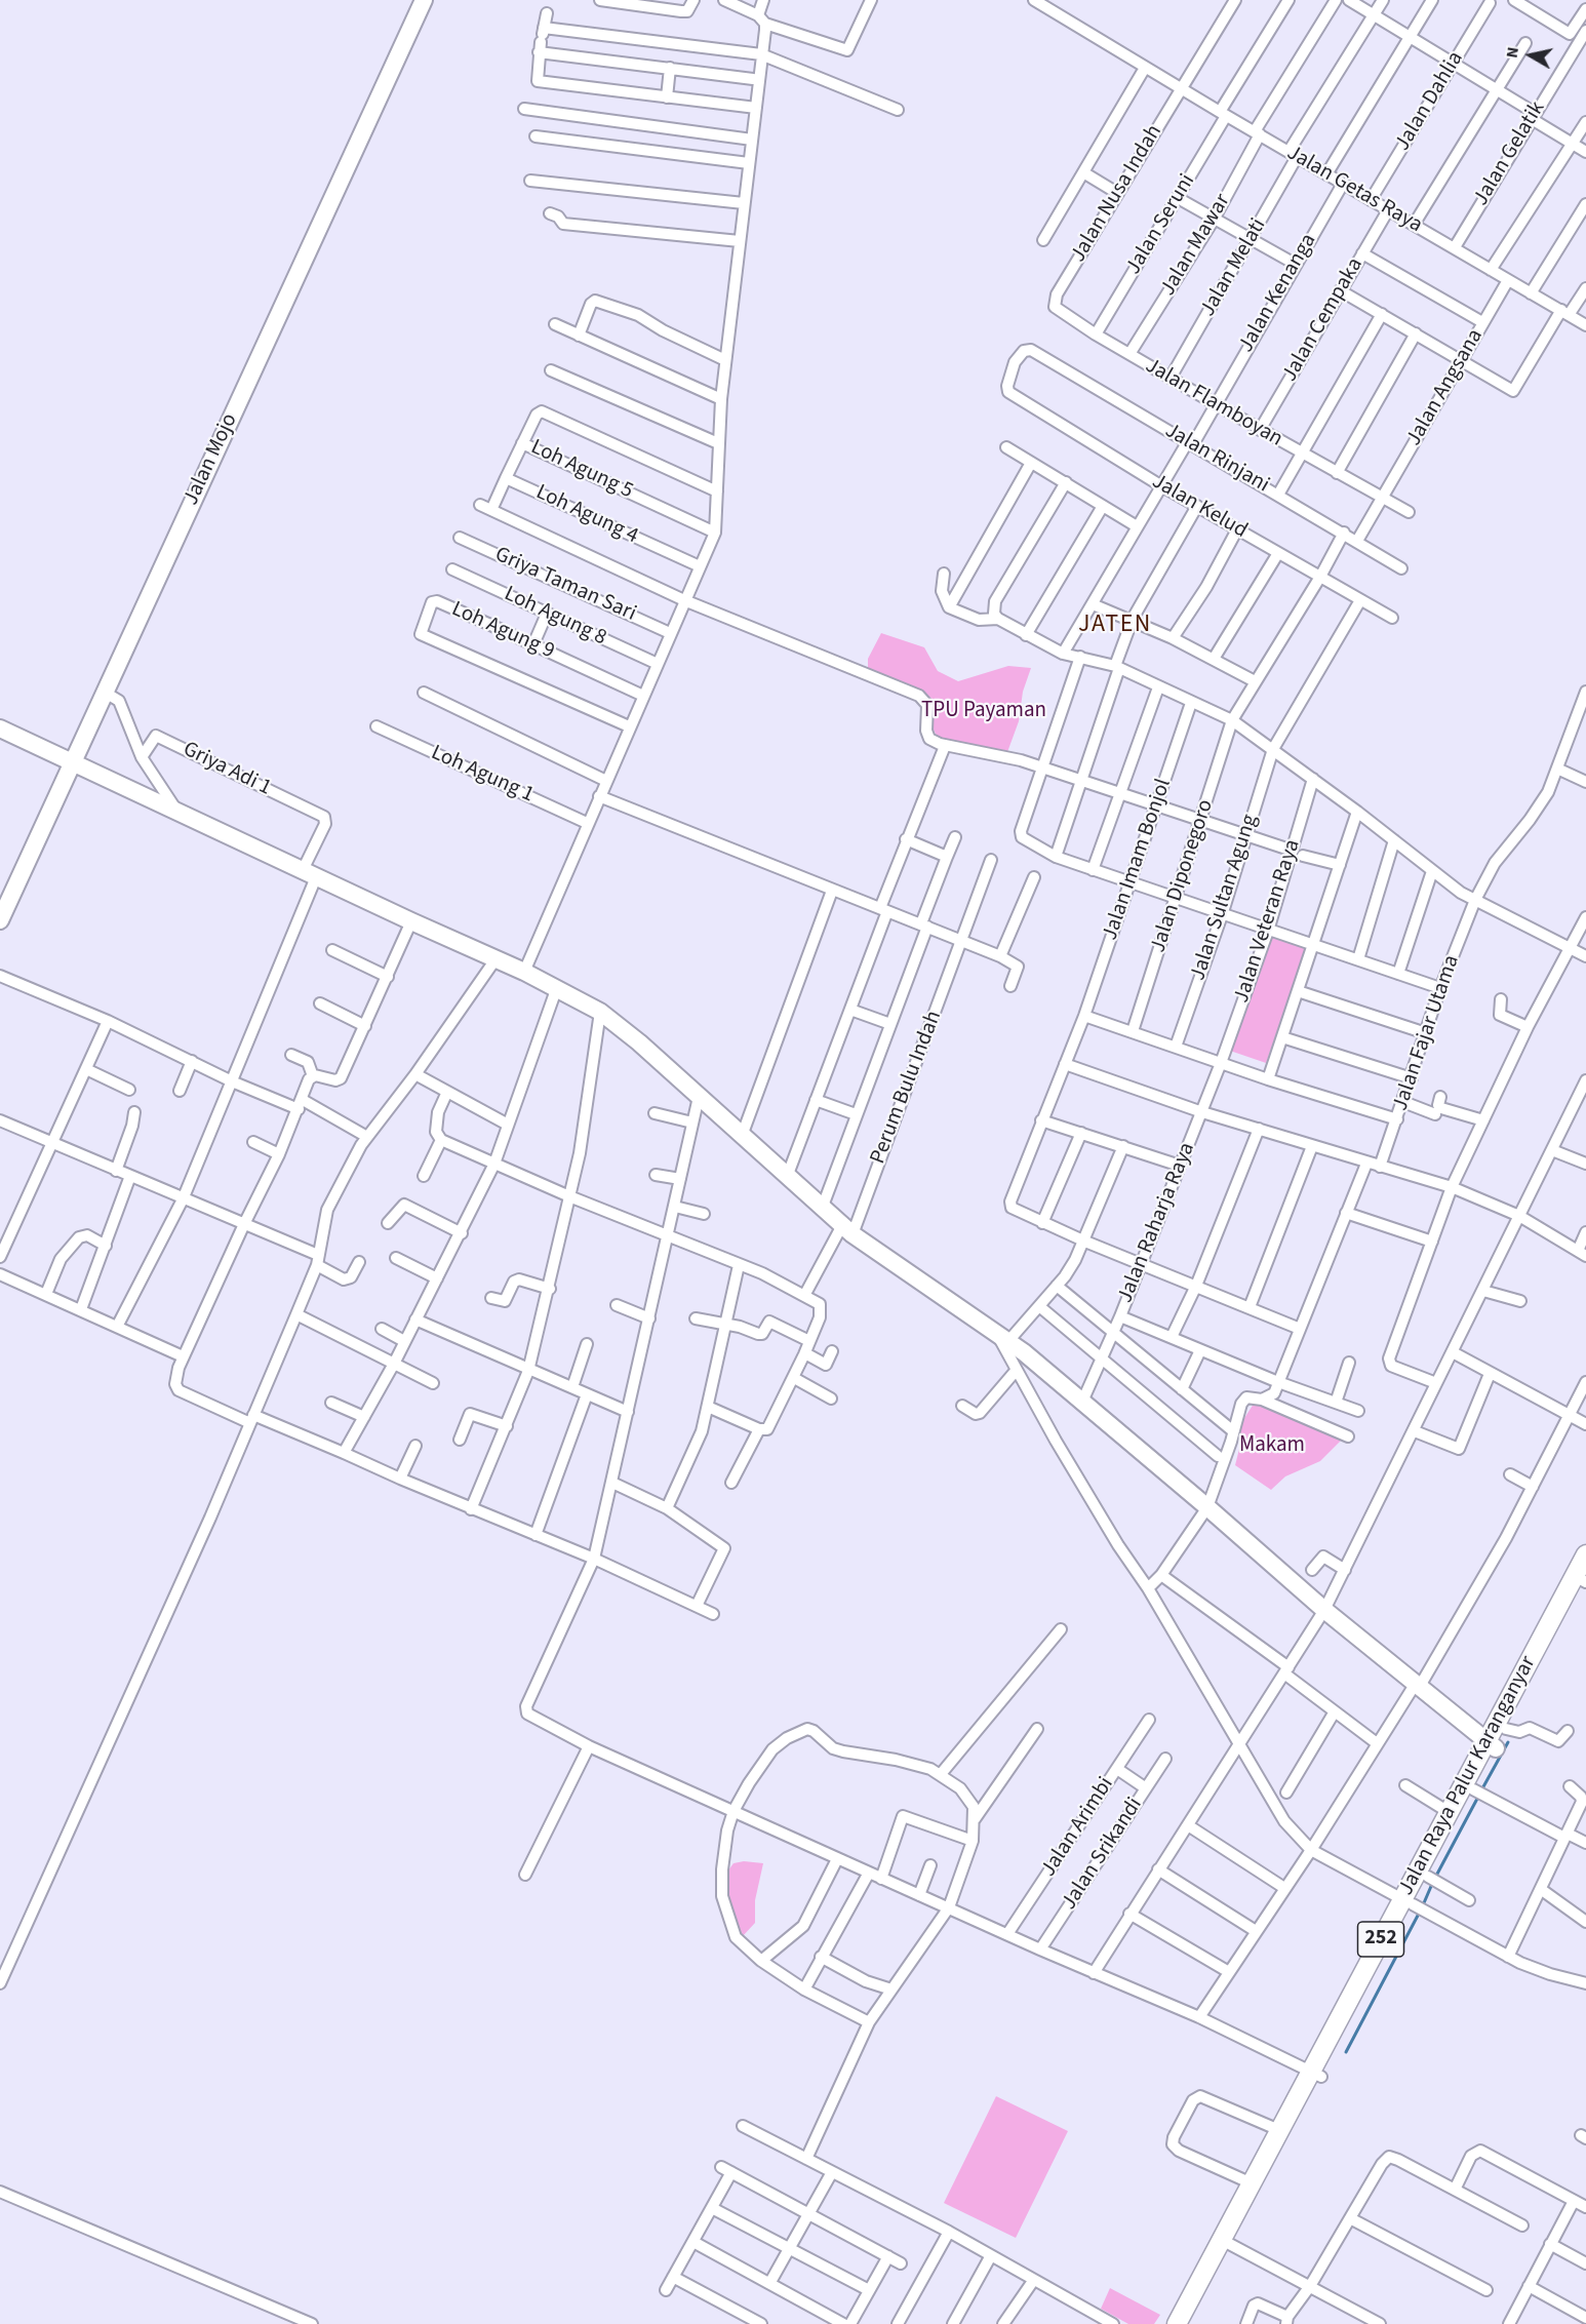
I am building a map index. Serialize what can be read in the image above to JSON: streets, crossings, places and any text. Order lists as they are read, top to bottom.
{
  "streets": {
    "main road": ["Jalan Mojo", "Jalan Raya Palur Karanganyar", "252"],
    "street": [
      "Jalan Dahlia",
      "Jalan Gelatik",
      "Jalan Getas Raya",
      "Jalan Nusa Indah",
      "Jalan Seruni",
      "Jalan Mawar",
      "Jalan Melati",
      "Jalan Kenanga",
      "Jalan Cempaka",
      "Jalan Angsana",
      "Jalan Flamboyan",
      "Jalan Rinjani",
      "Loh Agung 5",
      "Jalan Kelud",
      "Loh Agung 4",
      "Griya Taman Sari",
      "Loh Agung 8",
      "Loh Agung 9",
      "Griya Adi 1",
      "Loh Agung 1",
      "Jalan Imam Bonjol",
      "Jalan Diponegoro",
      "Jalan Sultan Agung",
      "Jalan Veteran Raya",
      "Jalan Fajar Utama",
      "Perum Bulu Indah",
      "Jalan Raharja Raya",
      "Jalan Arimbi",
      "Jalan Srikandi"
    ]
  },
  "crossings": [
    ["Jalan Dahlia", "Jalan Getas Raya"],
    ["Jalan Gelatik", "Jalan Getas Raya"],
    ["Jalan Getas Raya", "Jalan Nusa Indah"],
    ["Jalan Getas Raya", "Jalan Seruni"],
    ["Jalan Getas Raya", "Jalan Mawar"],
    ["Jalan Getas Raya", "Jalan Melati"],
    ["Jalan Getas Raya", "Jalan Kenanga"],
    ["Jalan Getas Raya", "Jalan Cempaka"],
    ["Jalan Getas Raya", "Jalan Angsana"],
    ["Jalan Nusa Indah", "Jalan Flamboyan"],
    ["Jalan Seruni", "Jalan Flamboyan"],
    ["Jalan Mawar", "Jalan Flamboyan"],
    ["Jalan Melati", "Jalan Flamboyan"],
    ["Jalan Kenanga", "Jalan Flamboyan"],
    ["Jalan Kenanga", "Jalan Rinjani"],
    ["Jalan Kenanga", "Jalan Kelud"],
    ["Jalan Cempaka", "Jalan Flamboyan"],
    ["Jalan Angsana", "Jalan Flamboyan"],
    ["Jalan Angsana", "Jalan Rinjani"],
    ["Jalan Rinjani", "Jalan Kelud"],
    ["Jalan Rinjani", "Jalan Diponegoro"],
    ["Jalan Kelud", "Jalan Diponegoro"],
    ["Jalan Kelud", "Jalan Sultan Agung"],
    ["Jalan Veteran Raya", "Jalan Raharja Raya"]
  ],
  "districts": ["JATEN"],
  "parks": ["TPU Payaman", "Makam"],
  "north": "left"
}
